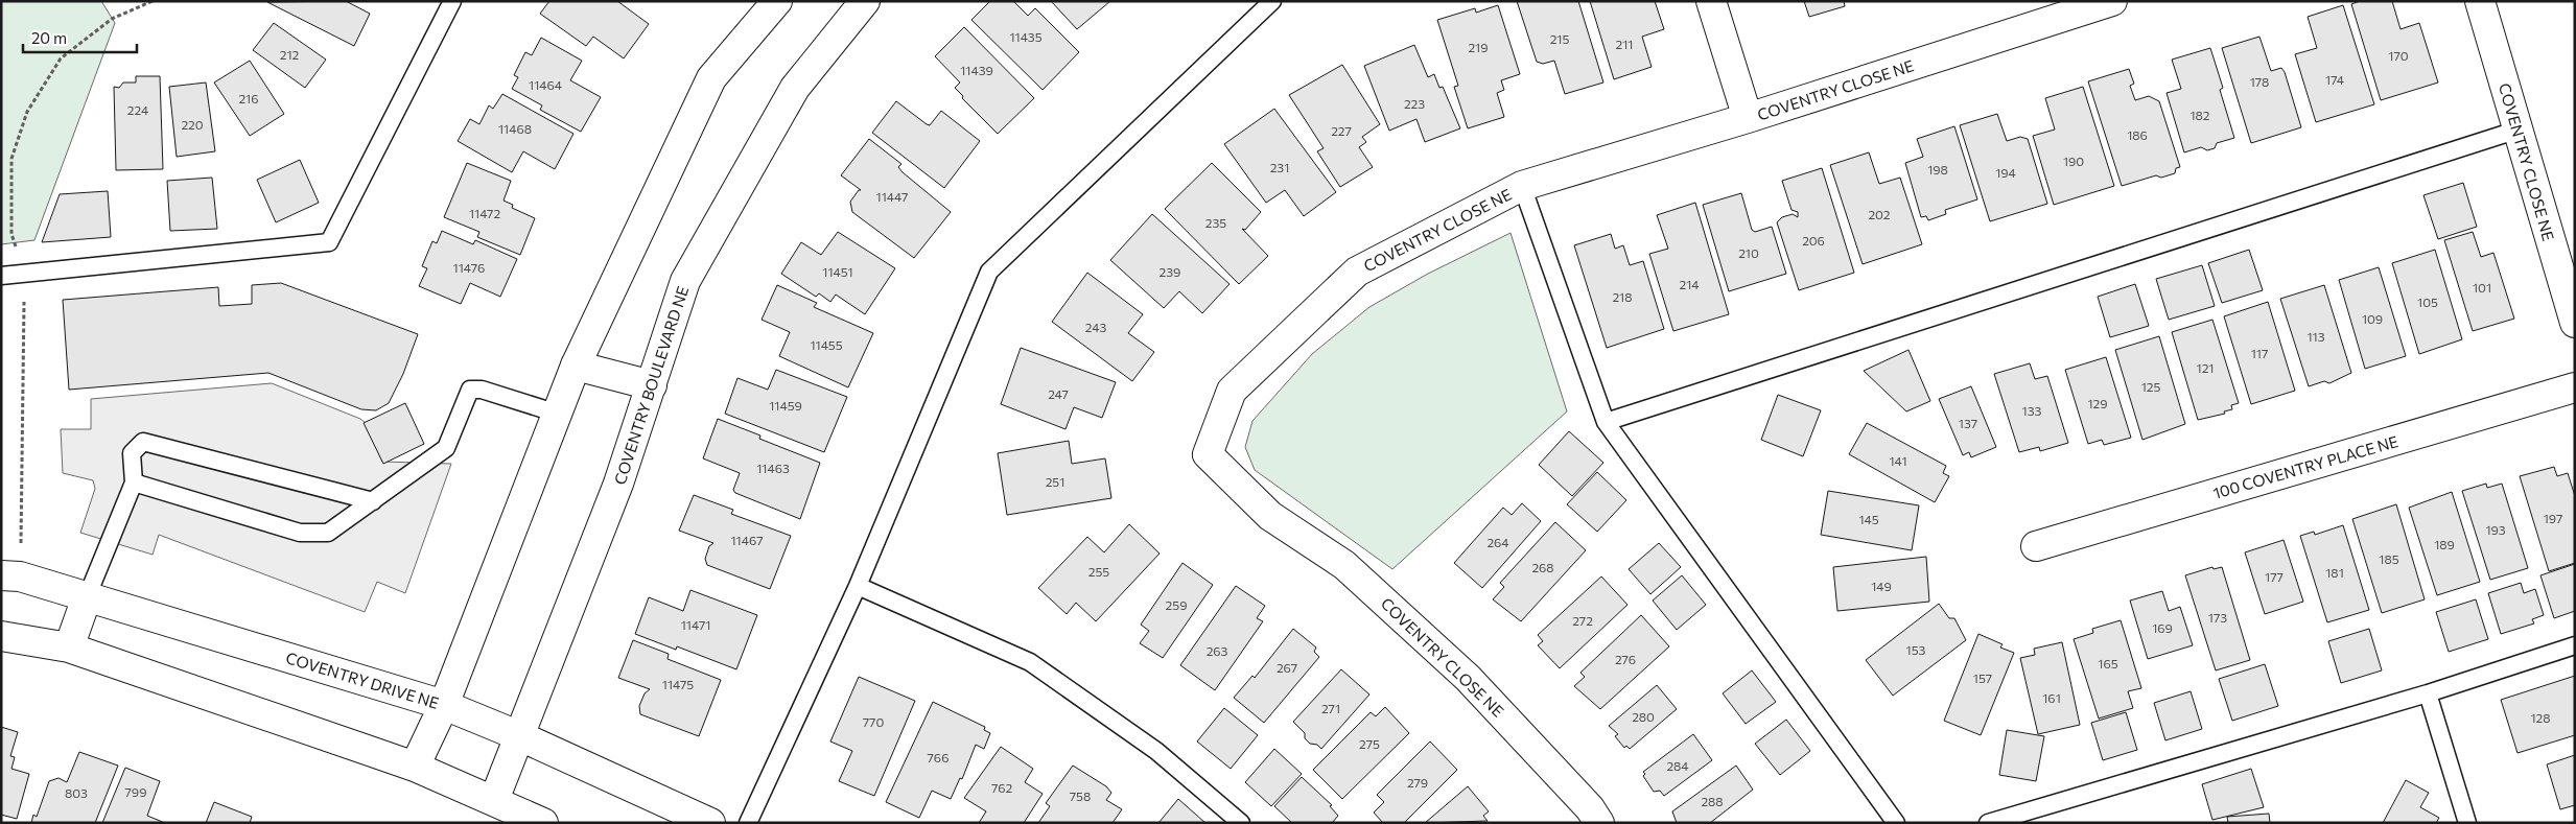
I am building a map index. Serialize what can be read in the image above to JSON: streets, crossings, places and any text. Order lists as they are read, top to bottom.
{
  "streets": {
    "street": [
      "COVENTRY CLOSE NE",
      "COVENTRY BOULEVARD NE",
      "100 COVENTRY PLACE NE",
      "COVENTRY DRIVE NE"
    ]
  },
  "crossings": [
    ["COVENTRY BOULEVARD NE", "COVENTRY DRIVE NE"]
  ],
  "house_numbers": [
    "11435",
    "215",
    "211",
    "219",
    "212",
    "170",
    "11439",
    "174",
    "178",
    "11464",
    "216",
    "223",
    "224",
    "182",
    "220",
    "11468",
    "227",
    "186",
    "190",
    "231",
    "198",
    "194",
    "11447",
    "11472",
    "202",
    "235",
    "206",
    "210",
    "11476",
    "11451",
    "239",
    "214",
    "101",
    "218",
    "105",
    "109",
    "243",
    "113",
    "11455",
    "117",
    "121",
    "125",
    "247",
    "129",
    "11459",
    "133",
    "137",
    "141",
    "11463",
    "251",
    "197",
    "145",
    "193",
    "11467",
    "264",
    "189",
    "185",
    "268",
    "255",
    "181",
    "177",
    "149",
    "259",
    "173",
    "272",
    "11471",
    "169",
    "153",
    "263",
    "276",
    "165",
    "267",
    "157",
    "11475",
    "161",
    "271",
    "280",
    "128",
    "770",
    "275",
    "766",
    "284",
    "279",
    "762",
    "799",
    "803",
    "758",
    "288"
  ],
  "scale_bar": "20 m"
}
